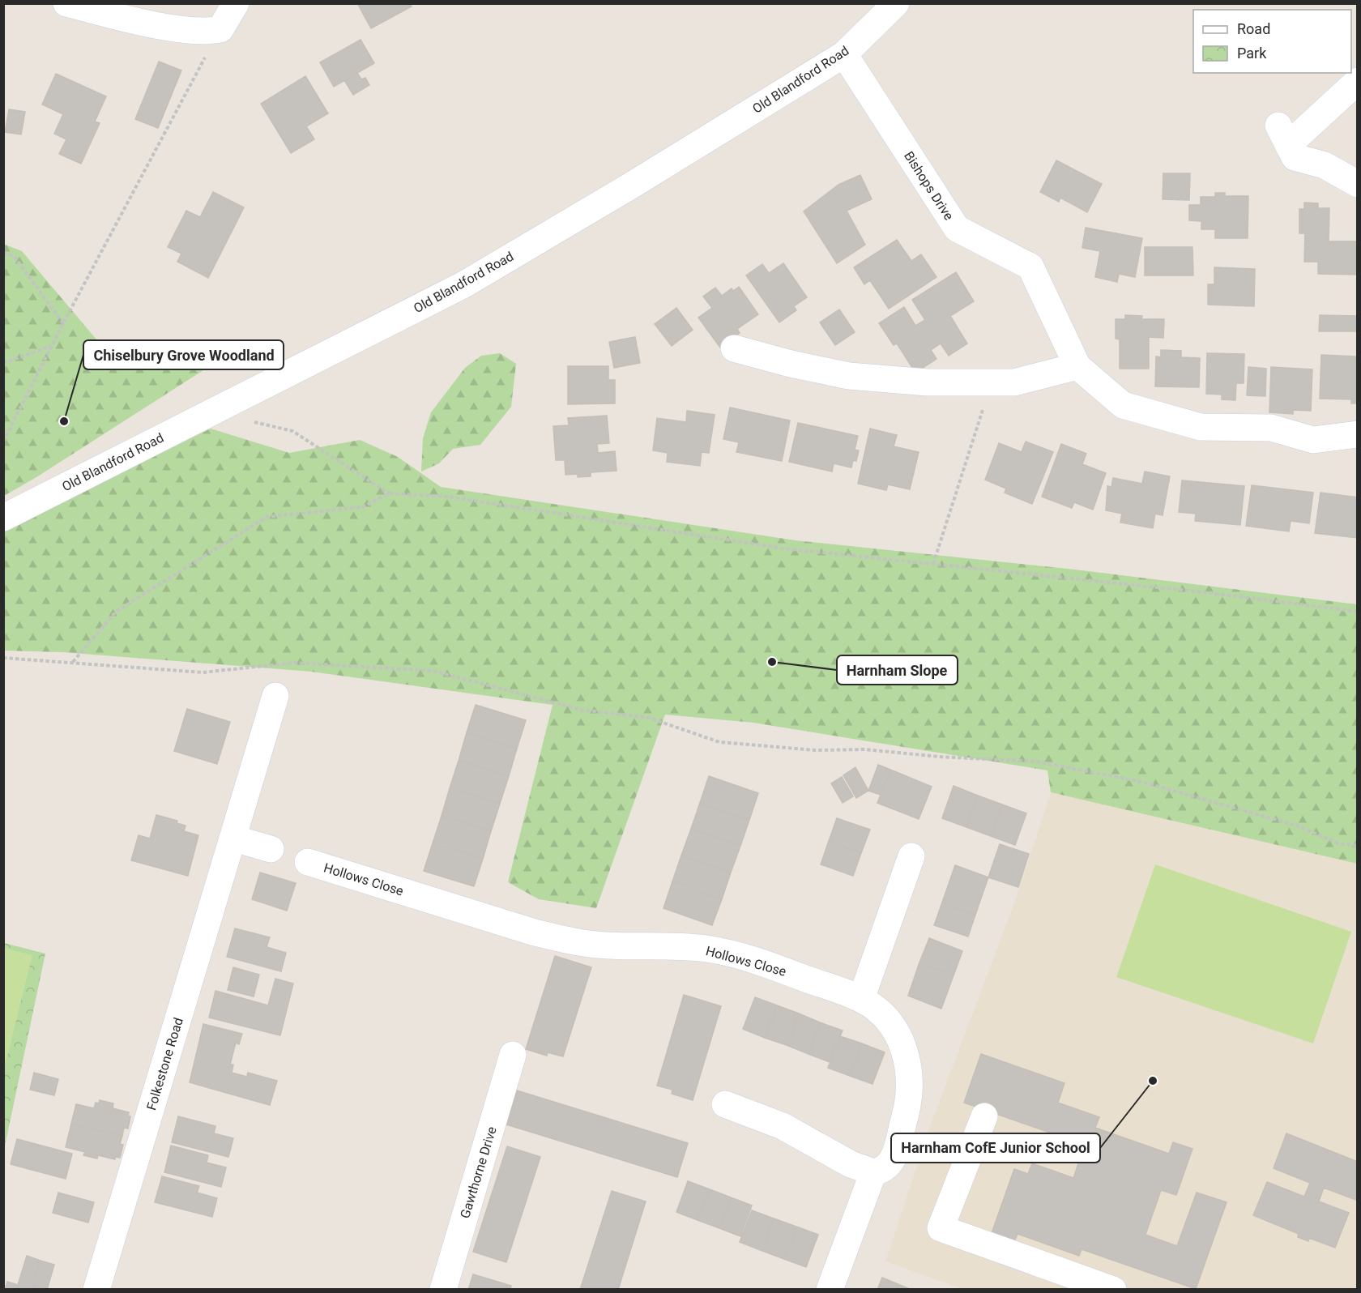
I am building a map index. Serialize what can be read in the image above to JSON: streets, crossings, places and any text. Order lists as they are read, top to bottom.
{
  "streets": {
    "street": [
      "Old Blandford Road",
      "Bishops Drive",
      "Hollows Close",
      "Folkestone Road",
      "Gawthorne Drive"
    ]
  },
  "crossings": [
    ["Old Blandford Road", "Bishops Drive"]
  ],
  "places": ["Chiselbury Grove Woodland", "Harnham Slope", "Harnham CofE Junior School"],
  "legend": ["Road", "Park"]
}
